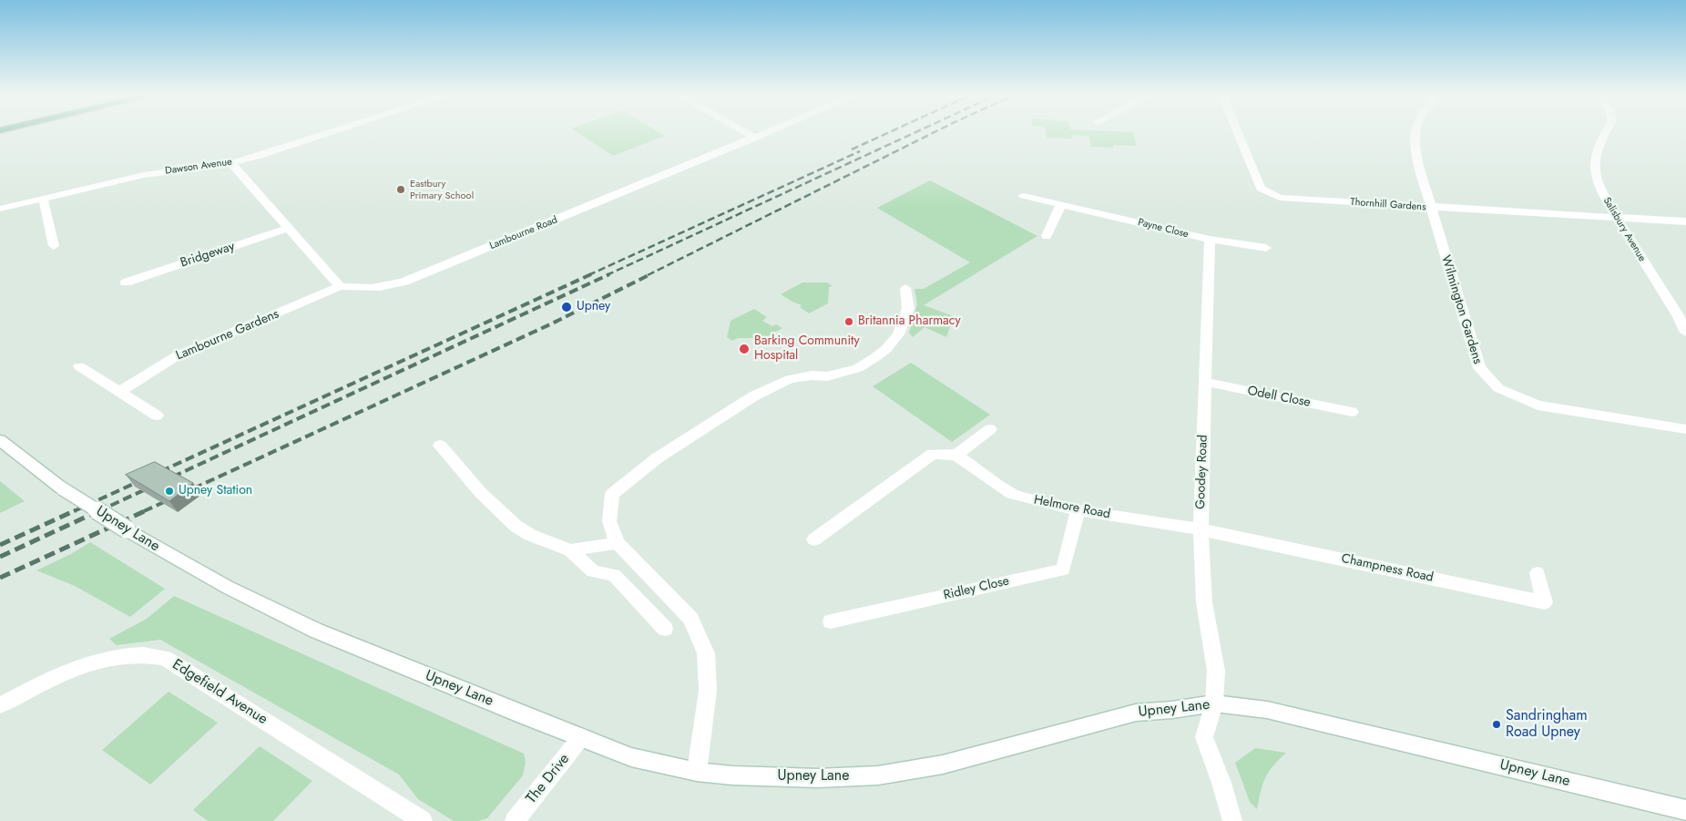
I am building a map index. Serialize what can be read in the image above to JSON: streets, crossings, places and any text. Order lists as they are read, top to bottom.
{
  "streets": {
    "street": [
      "Dawson Avenue",
      "Thornhill Gardens",
      "Payne Close",
      "Salisbury Avenue",
      "Lambourne Road",
      "Bridgeway",
      "Wilmington Gardens",
      "Lambourne Gardens",
      "Odell Close",
      "Goodey Road",
      "Helmore Road",
      "Upney Lane",
      "Champness Road",
      "Ridley Close",
      "Edgefield Avenue",
      "The Drive"
    ]
  },
  "crossings": [
    ["Thornhill Gardens", "Salisbury Avenue"],
    ["Thornhill Gardens", "Wilmington Gardens"],
    ["Payne Close", "Goodey Road"],
    ["Lambourne Road", "Lambourne Gardens"],
    ["Odell Close", "Goodey Road"],
    ["Goodey Road", "Helmore Road"],
    ["Goodey Road", "Upney Lane"],
    ["Goodey Road", "Champness Road"],
    ["Helmore Road", "Champness Road"],
    ["Helmore Road", "Ridley Close"],
    ["Upney Lane", "The Drive"]
  ],
  "places": [
    "Eastbury Primary School",
    "Upney",
    "Britannia Pharmacy",
    "Barking Community Hospital",
    "Upney Station",
    "Sandringham Road Upney"
  ]
}
